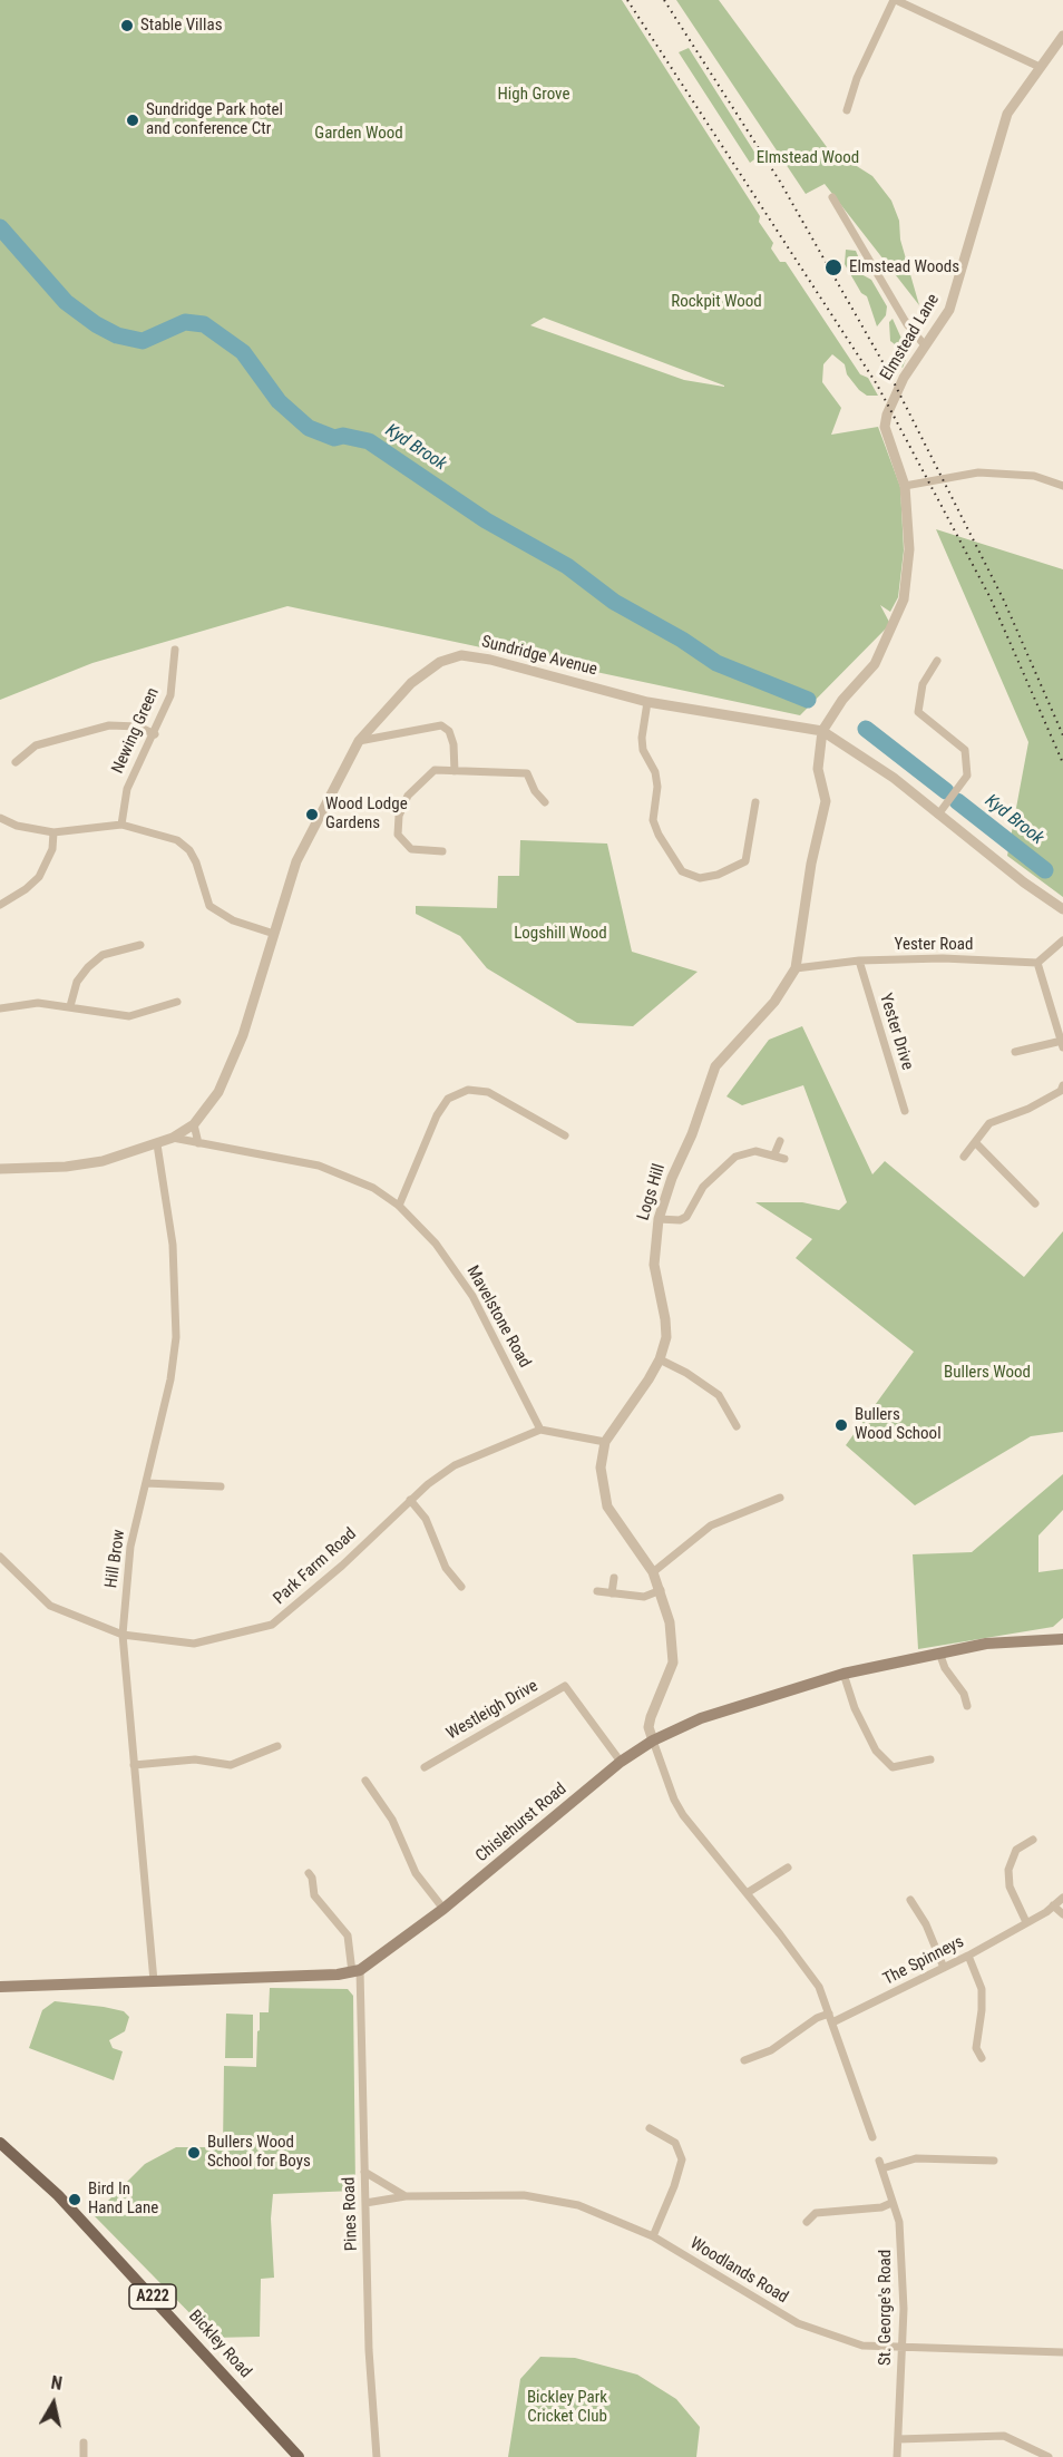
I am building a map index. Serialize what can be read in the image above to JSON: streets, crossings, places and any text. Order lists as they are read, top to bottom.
{
  "streets": {
    "main road": ["Chislehurst Road", "A222", "Bickley Road"],
    "street": [
      "Elmstead Lane",
      "Sundridge Avenue",
      "Newing Green",
      "Yester Road",
      "Yester Drive",
      "Logs Hill",
      "Mavelstone Road",
      "Hill Brow",
      "Park Farm Road",
      "Westleigh Drive",
      "The Spinneys",
      "Pines Road",
      "Woodlands Road",
      "St. George's Road"
    ]
  },
  "crossings": [
    ["Elmstead Lane", "Sundridge Avenue"],
    ["Elmstead Lane", "Logs Hill"],
    ["Sundridge Avenue", "Logs Hill"],
    ["Sundridge Avenue", "Mavelstone Road"],
    ["Sundridge Avenue", "Hill Brow"],
    ["Yester Road", "Yester Drive"],
    ["Yester Road", "Logs Hill"],
    ["Logs Hill", "Chislehurst Road"],
    ["Mavelstone Road", "Park Farm Road"],
    ["Hill Brow", "Park Farm Road"],
    ["Westleigh Drive", "Chislehurst Road"],
    ["Chislehurst Road", "Pines Road"],
    ["Pines Road", "Woodlands Road"],
    ["Woodlands Road", "St. George's Road"]
  ],
  "water": ["Kyd Brook"],
  "parks": [
    "High Grove",
    "Garden Wood",
    "Elmstead Wood",
    "Rockpit Wood",
    "Logshill Wood",
    "Bullers Wood",
    "Bickley Park Cricket Club"
  ],
  "places": [
    "Stable Villas",
    "Sundridge Park hotel and conference Ctr",
    "Elmstead Woods",
    "Wood Lodge Gardens",
    "Bullers Wood School",
    "Bullers Wood School for Boys",
    "Bird In Hand Lane"
  ],
  "north": "top"
}
